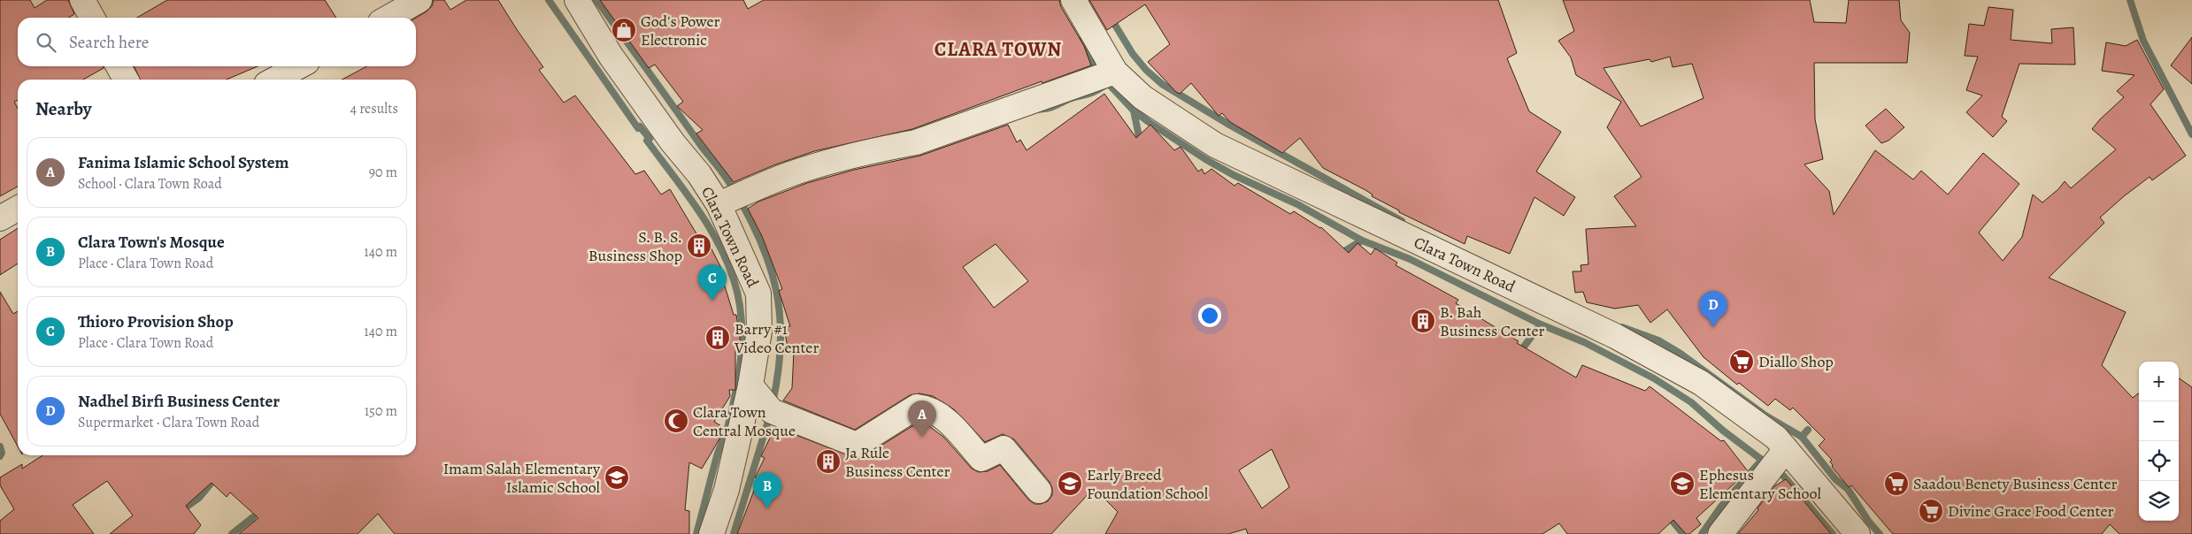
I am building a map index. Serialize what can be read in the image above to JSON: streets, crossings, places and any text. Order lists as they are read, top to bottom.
{
  "streets": {
    "street": ["Clara Town Road"]
  },
  "districts": ["CLARA TOWN"],
  "places": {
    "shop": ["God's Power Electronic"],
    "building": [
      "S. B. S. Business Shop",
      "B. Bah Business Center",
      "Barry #1 Video Center",
      "Ja Rule Business Center"
    ],
    "supermarket": ["Diallo Shop", "Saadou Benety Business Center", "Divine Grace Food Center"],
    "mosque": ["Clara Town Central Mosque"],
    "school or university": ["Imam Salah Elementary Islamic School", "Early Breed Foundation School", "Ephesus Elementary School"]
  },
  "page": {
    "search": "Search here",
    "heading": ["Nearby", "4 results"],
    "list": [
      {
        "mark": "A",
        "name": "Fanima Islamic School System",
        "note": "School · Clara Town Road",
        "value": "90 m"
      },
      {
        "mark": "B",
        "name": "Clara Town's Mosque",
        "note": "Place · Clara Town Road",
        "value": "140 m"
      },
      {
        "mark": "C",
        "name": "Thioro Provision Shop",
        "note": "Place · Clara Town Road",
        "value": "140 m"
      },
      {
        "mark": "D",
        "name": "Nadhel Birfi Business Center",
        "note": "Supermarket · Clara Town Road",
        "value": "150 m"
      }
    ],
    "pins": [
      "C",
      "D",
      "A",
      "B"
    ],
    "map_buttons": ["+", "−"]
  }
}
